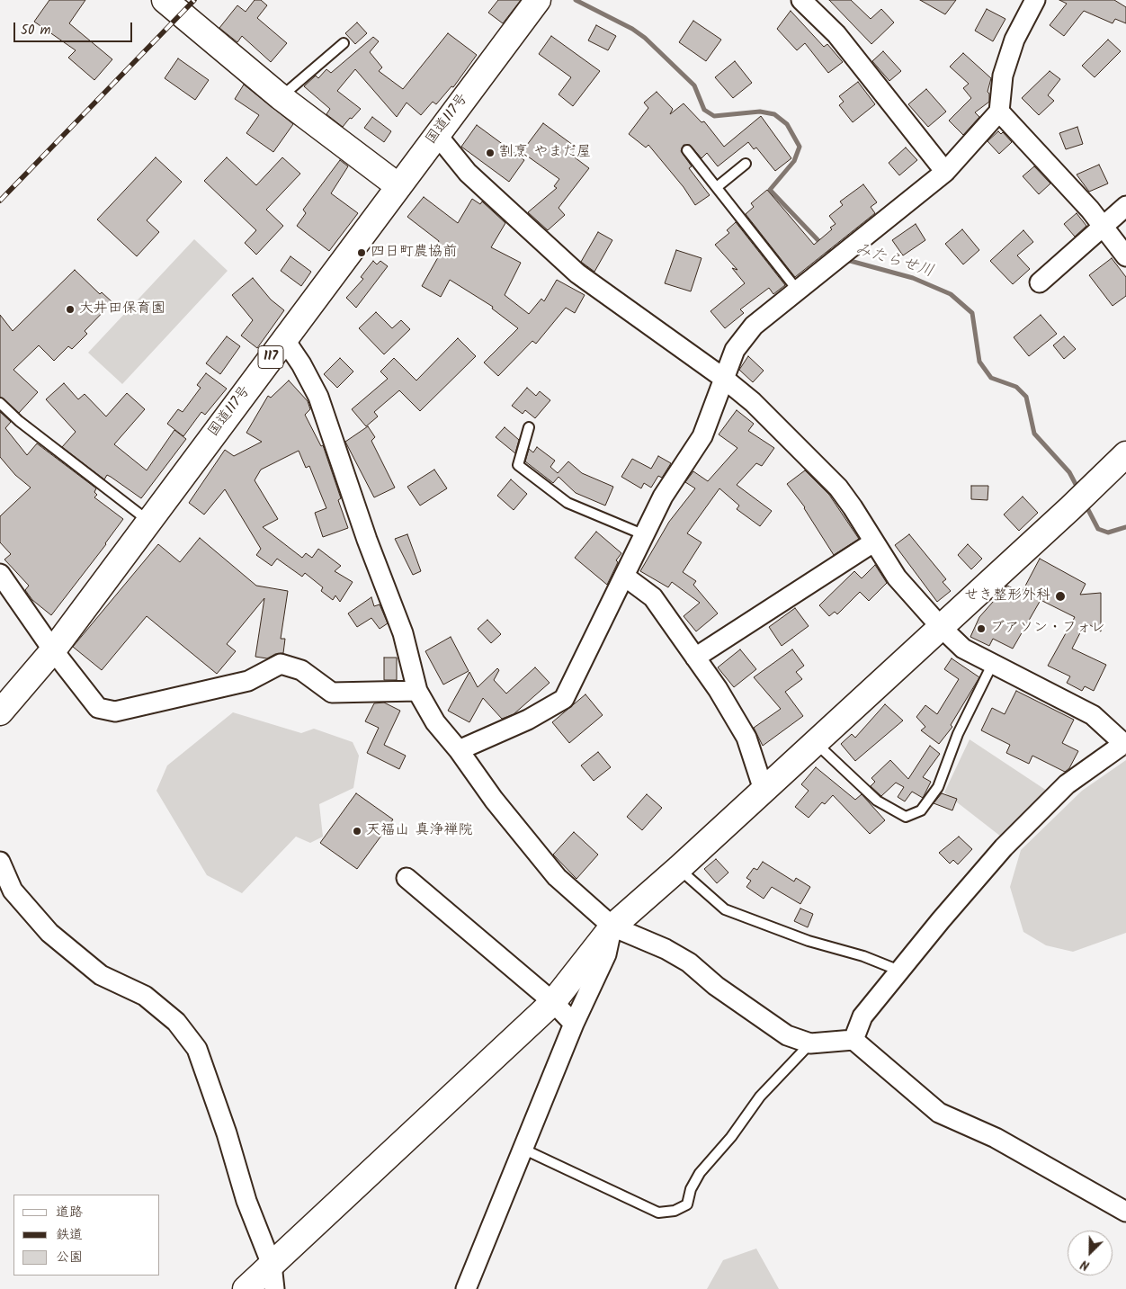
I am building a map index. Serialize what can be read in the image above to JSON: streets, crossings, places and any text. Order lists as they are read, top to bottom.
{
  "streets": {
    "main road": ["国道117号", "117"]
  },
  "water": ["みたらせ川"],
  "places": [
    "割烹 やまだ屋",
    "四日町農協前",
    "大井田保育園",
    "せき整形外科",
    "ブアソン・フォレ",
    "天福山 真浄禅院"
  ],
  "legend": ["道路", "鉄道", "公園"],
  "scale_bar": "50 m",
  "north": "bottom left"
}
